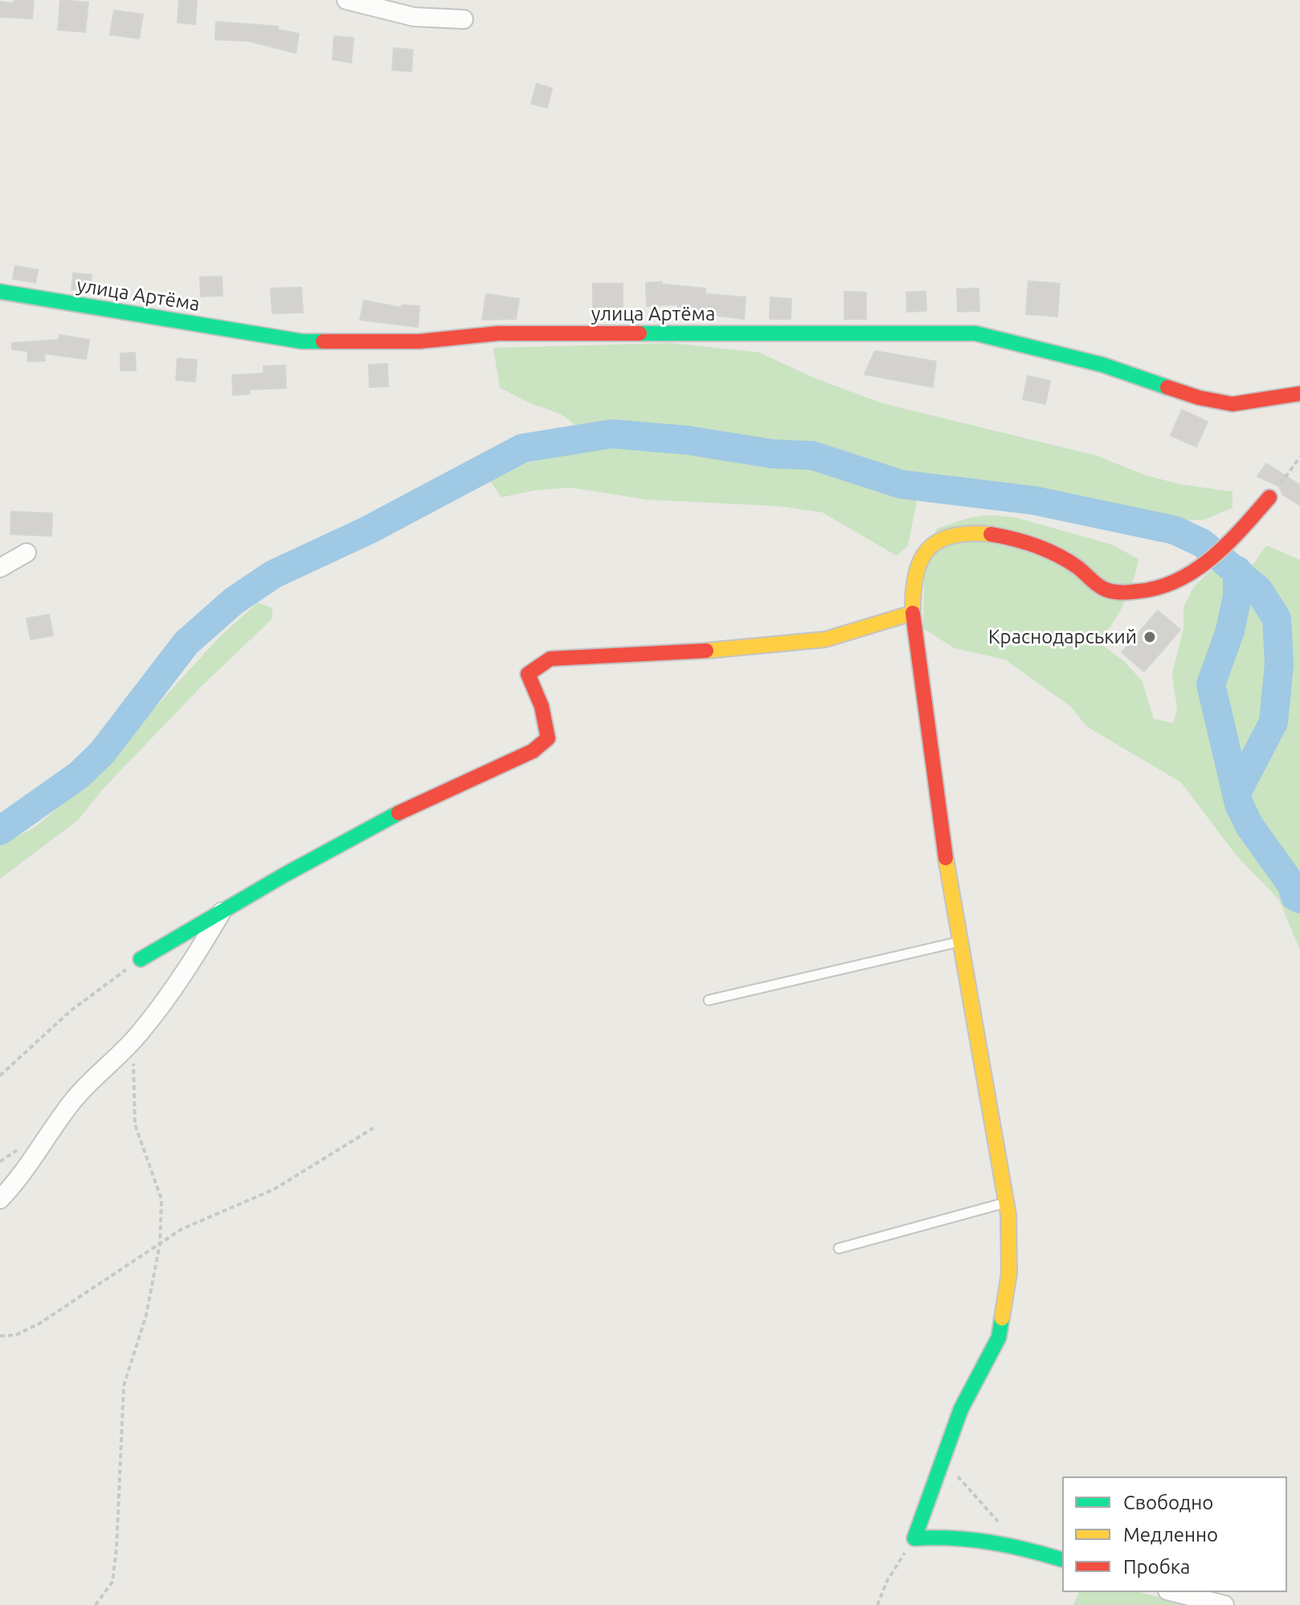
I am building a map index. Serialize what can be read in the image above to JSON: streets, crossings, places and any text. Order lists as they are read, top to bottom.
{
  "streets": {
    "street": ["улица Артёма"]
  },
  "places": ["Краснодарський"],
  "legend": ["Свободно", "Медленно", "Пробка"]
}
